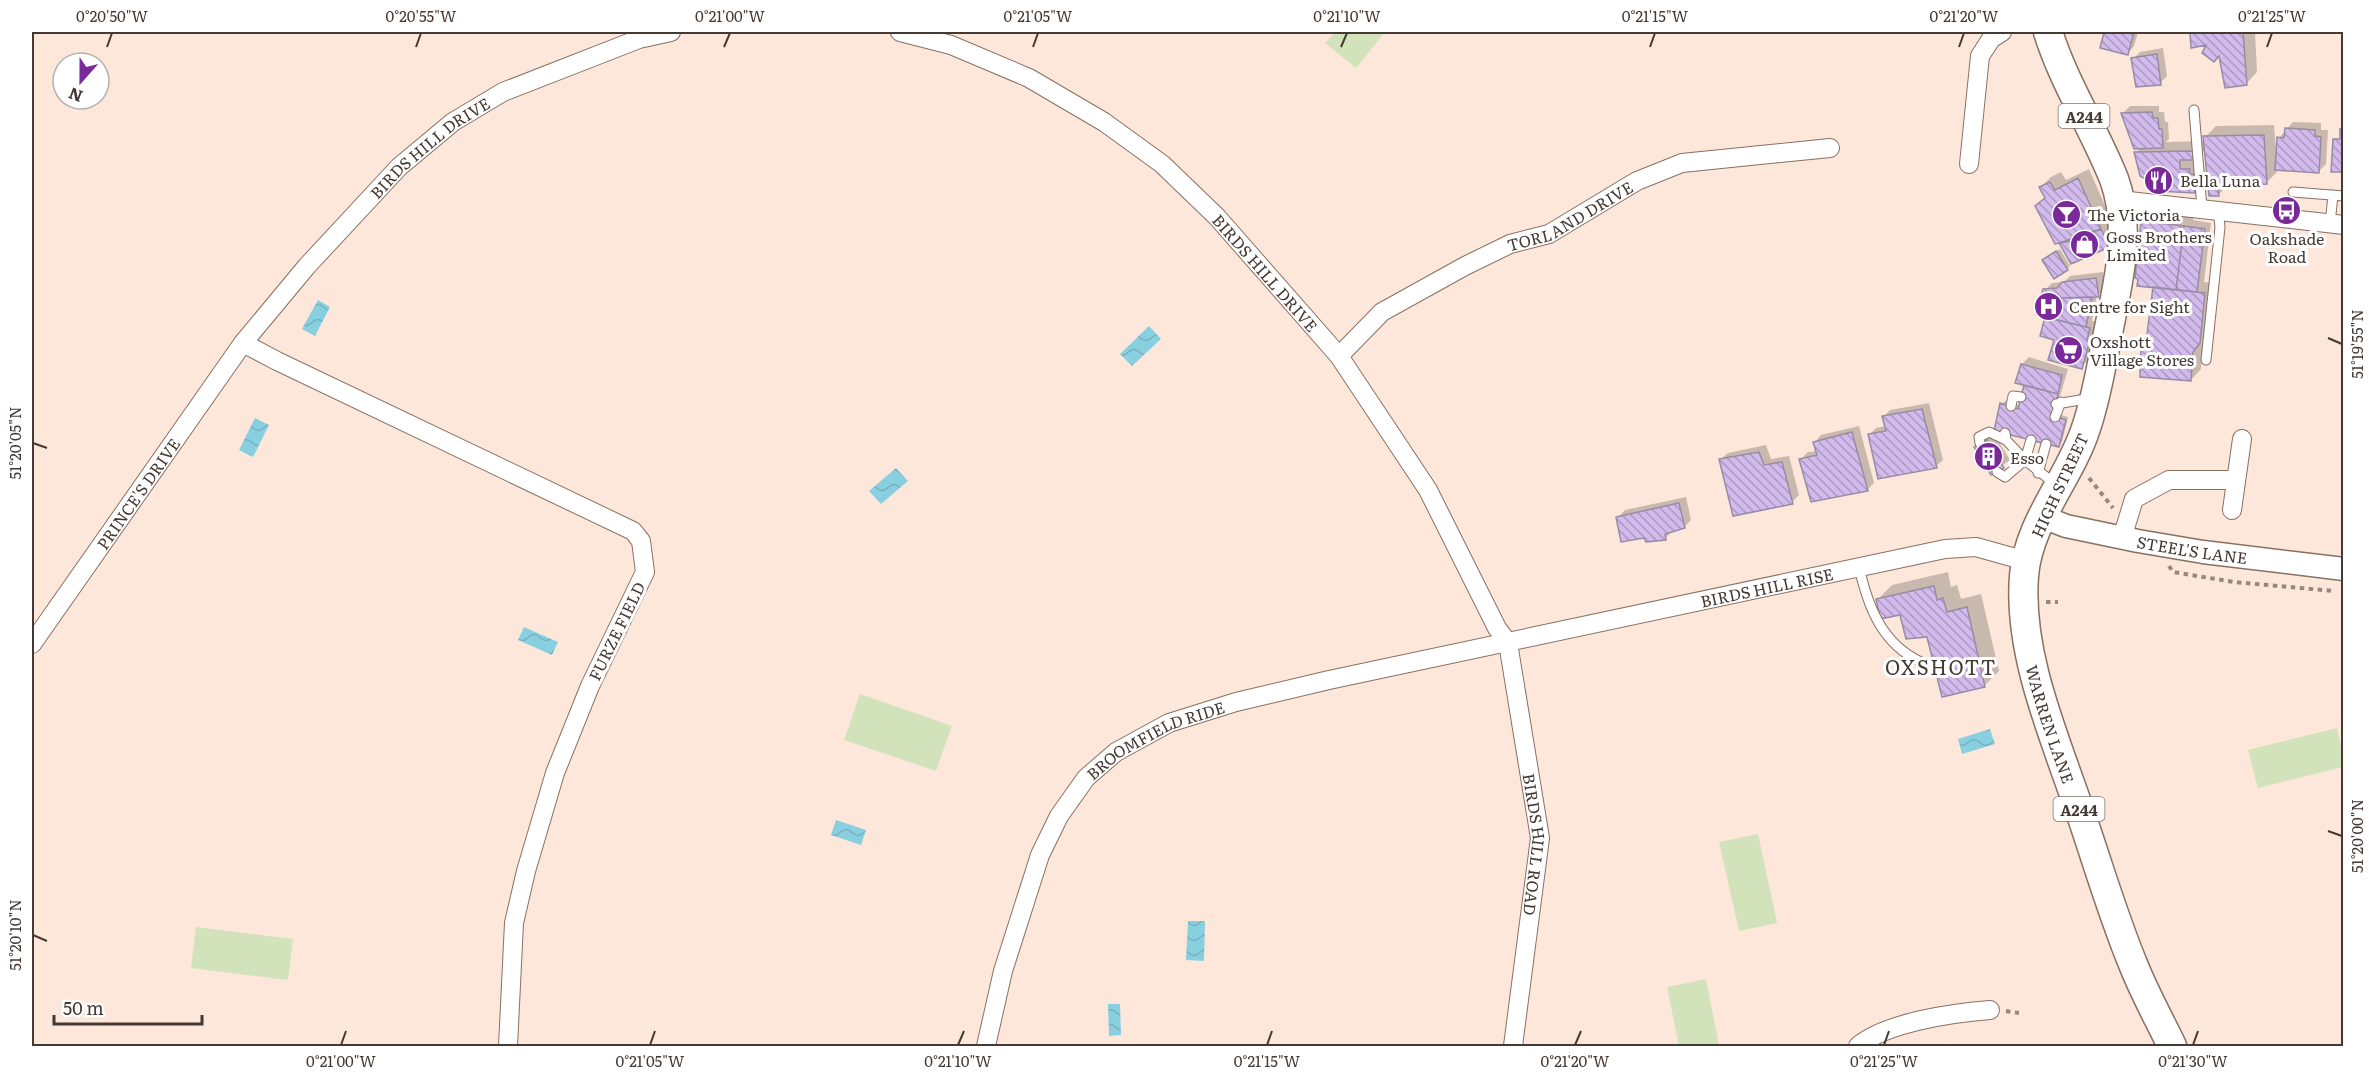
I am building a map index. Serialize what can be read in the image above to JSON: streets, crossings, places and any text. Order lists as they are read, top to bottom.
{
  "streets": {
    "main road": ["A244", "HIGH STREET", "WARREN LANE"],
    "street": [
      "BIRDS HILL DRIVE",
      "TORLAND DRIVE",
      "PRINCE'S DRIVE",
      "STEEL'S LANE",
      "BIRDS HILL RISE",
      "FURZE FIELD",
      "BROOMFIELD RIDE",
      "BIRDS HILL ROAD"
    ]
  },
  "crossings": [
    ["BIRDS HILL DRIVE", "TORLAND DRIVE"],
    ["BIRDS HILL DRIVE", "PRINCE'S DRIVE"],
    ["BIRDS HILL DRIVE", "BIRDS HILL RISE"],
    ["BIRDS HILL DRIVE", "FURZE FIELD"],
    ["BIRDS HILL DRIVE", "BROOMFIELD RIDE"],
    ["BIRDS HILL DRIVE", "BIRDS HILL ROAD"],
    ["HIGH STREET", "STEEL'S LANE"],
    ["HIGH STREET", "BIRDS HILL RISE"],
    ["HIGH STREET", "WARREN LANE"],
    ["PRINCE'S DRIVE", "FURZE FIELD"],
    ["BIRDS HILL RISE", "WARREN LANE"],
    ["BIRDS HILL RISE", "BROOMFIELD RIDE"],
    ["BIRDS HILL RISE", "BIRDS HILL ROAD"],
    ["BROOMFIELD RIDE", "BIRDS HILL ROAD"]
  ],
  "districts": ["OXSHOTT"],
  "places": {
    "restaurant": ["Bella Luna"],
    "bus stop": ["Oakshade Road"],
    "bar": ["The Victoria"],
    "shop": ["Goss Brothers Limited"],
    "hospital": ["Centre for Sight"],
    "supermarket": ["Oxshott Village Stores"],
    "building": ["Esso"]
  },
  "scale_bar": "50 m",
  "north": "bottom",
  "coordinates": [
    "0°20'50\"W",
    "0°20'55\"W",
    "0°21'00\"W",
    "0°21'05\"W",
    "0°21'10\"W",
    "0°21'15\"W",
    "0°21'20\"W",
    "0°21'25\"W",
    "51°19'55\"N",
    "51°20'05\"N",
    "51°20'00\"N",
    "51°20'10\"N",
    "0°21'30\"W"
  ]
}
